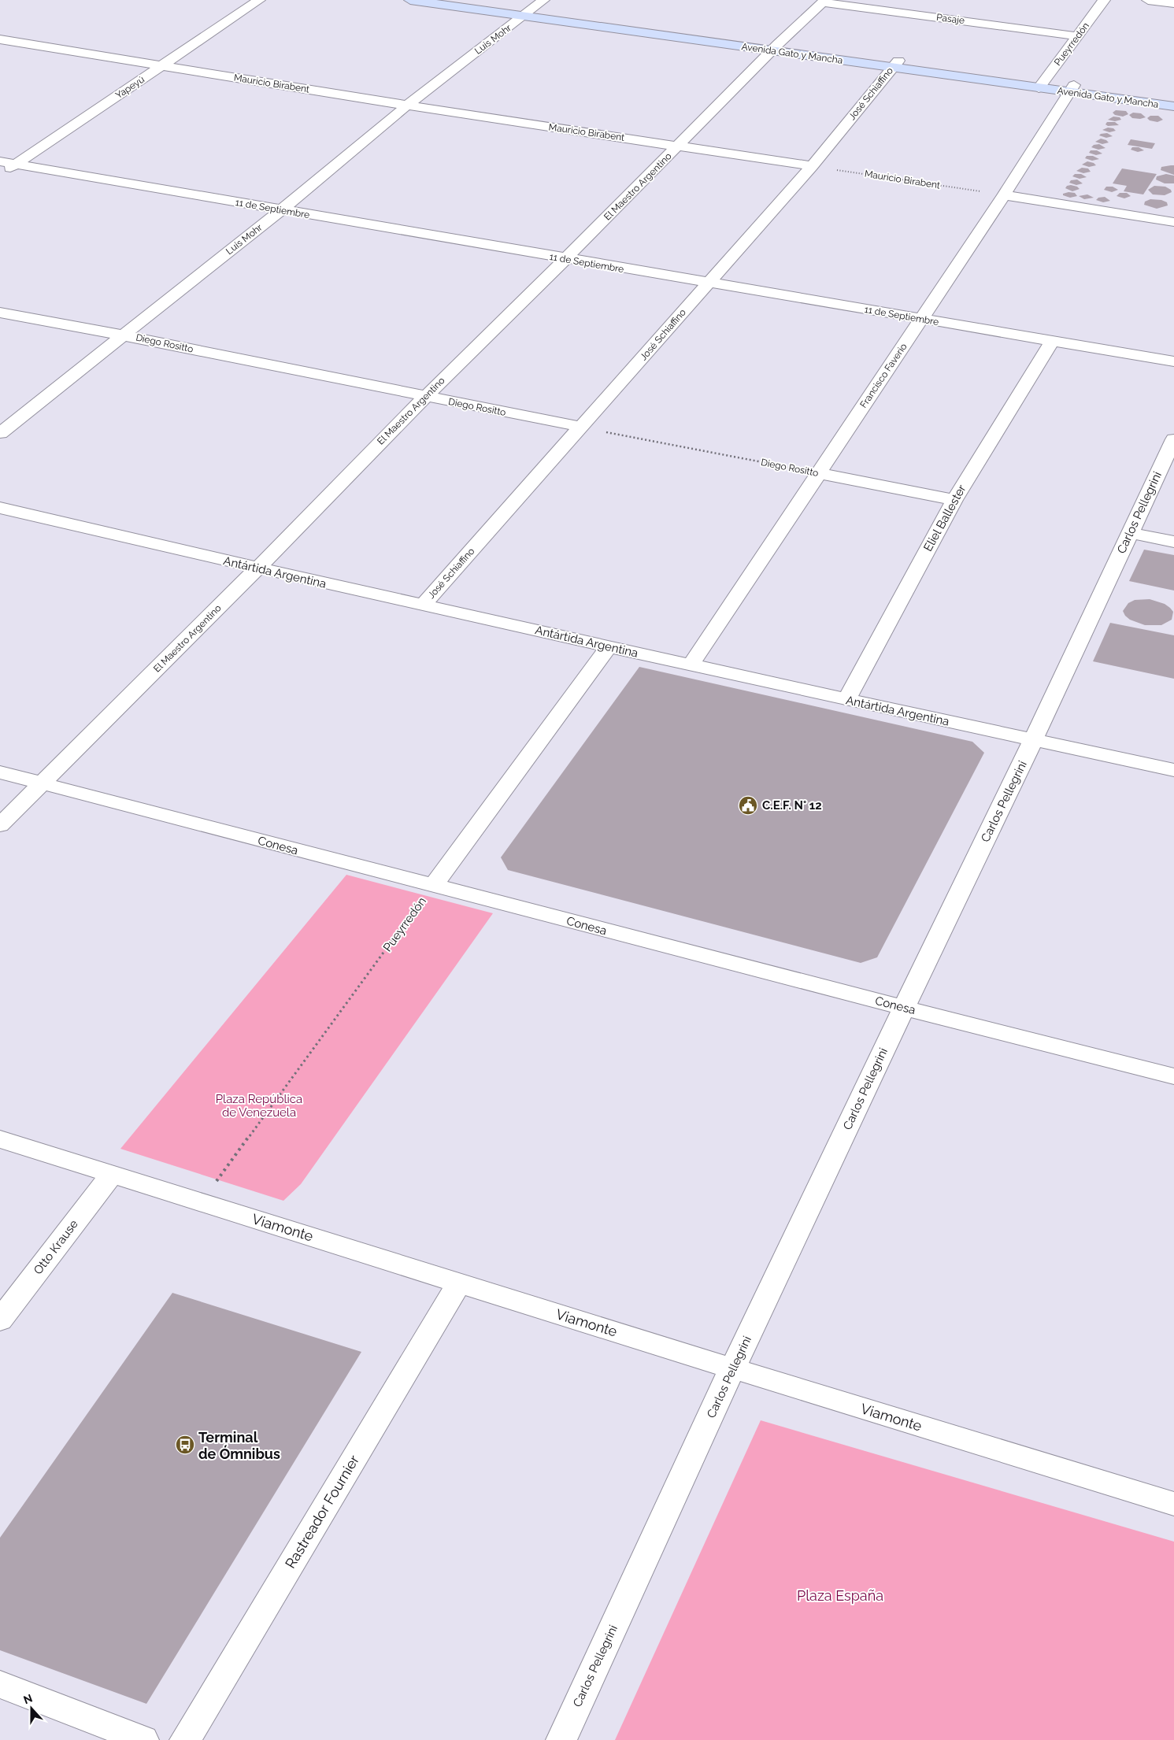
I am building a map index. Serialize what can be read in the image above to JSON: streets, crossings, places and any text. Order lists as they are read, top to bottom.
{
  "streets": {
    "main road": ["Avenida Gato y Mancha"],
    "street": [
      "Pasaje",
      "Luis Mohr",
      "Pueyrredón",
      "Mauricio Birabent",
      "Yapeyú",
      "José Schiaffino",
      "El Maestro Argentino",
      "11 de Septiembre",
      "Diego Rositto",
      "Francisco Faverio",
      "Carlos Pellegrini",
      "Eliel Ballester",
      "Antártida Argentina",
      "Conesa",
      "Viamonte",
      "Otto Krause",
      "Rastreador Fournier"
    ]
  },
  "crossings": [
    ["Pasaje", "Pueyrredón"],
    ["Pasaje", "El Maestro Argentino"],
    ["Luis Mohr", "Avenida Gato y Mancha"],
    ["Luis Mohr", "Mauricio Birabent"],
    ["Luis Mohr", "11 de Septiembre"],
    ["Luis Mohr", "Diego Rositto"],
    ["Pueyrredón", "Avenida Gato y Mancha"],
    ["Pueyrredón", "Antártida Argentina"],
    ["Pueyrredón", "Conesa"],
    ["Pueyrredón", "Viamonte"],
    ["Avenida Gato y Mancha", "José Schiaffino"],
    ["Avenida Gato y Mancha", "El Maestro Argentino"],
    ["Avenida Gato y Mancha", "Francisco Faverio"],
    ["Mauricio Birabent", "Yapeyú"],
    ["Mauricio Birabent", "José Schiaffino"],
    ["Mauricio Birabent", "El Maestro Argentino"],
    ["Mauricio Birabent", "Francisco Faverio"],
    ["Yapeyú", "11 de Septiembre"],
    ["José Schiaffino", "11 de Septiembre"],
    ["José Schiaffino", "Diego Rositto"],
    ["José Schiaffino", "Antártida Argentina"],
    ["El Maestro Argentino", "11 de Septiembre"],
    ["El Maestro Argentino", "Diego Rositto"],
    ["El Maestro Argentino", "Antártida Argentina"],
    ["El Maestro Argentino", "Conesa"],
    ["11 de Septiembre", "Francisco Faverio"],
    ["11 de Septiembre", "Eliel Ballester"],
    ["Diego Rositto", "Francisco Faverio"],
    ["Diego Rositto", "Eliel Ballester"],
    ["Francisco Faverio", "Antártida Argentina"],
    ["Carlos Pellegrini", "Antártida Argentina"],
    ["Carlos Pellegrini", "Conesa"],
    ["Carlos Pellegrini", "Viamonte"],
    ["Eliel Ballester", "Antártida Argentina"],
    ["Viamonte", "Otto Krause"],
    ["Viamonte", "Rastreador Fournier"]
  ],
  "parks": ["Plaza República de Venezuela", "Plaza España"],
  "places": {
    "public building": ["C.E.F. N° 12"],
    "bus stop": ["Terminal de Ómnibus"]
  },
  "north": "top"
}
